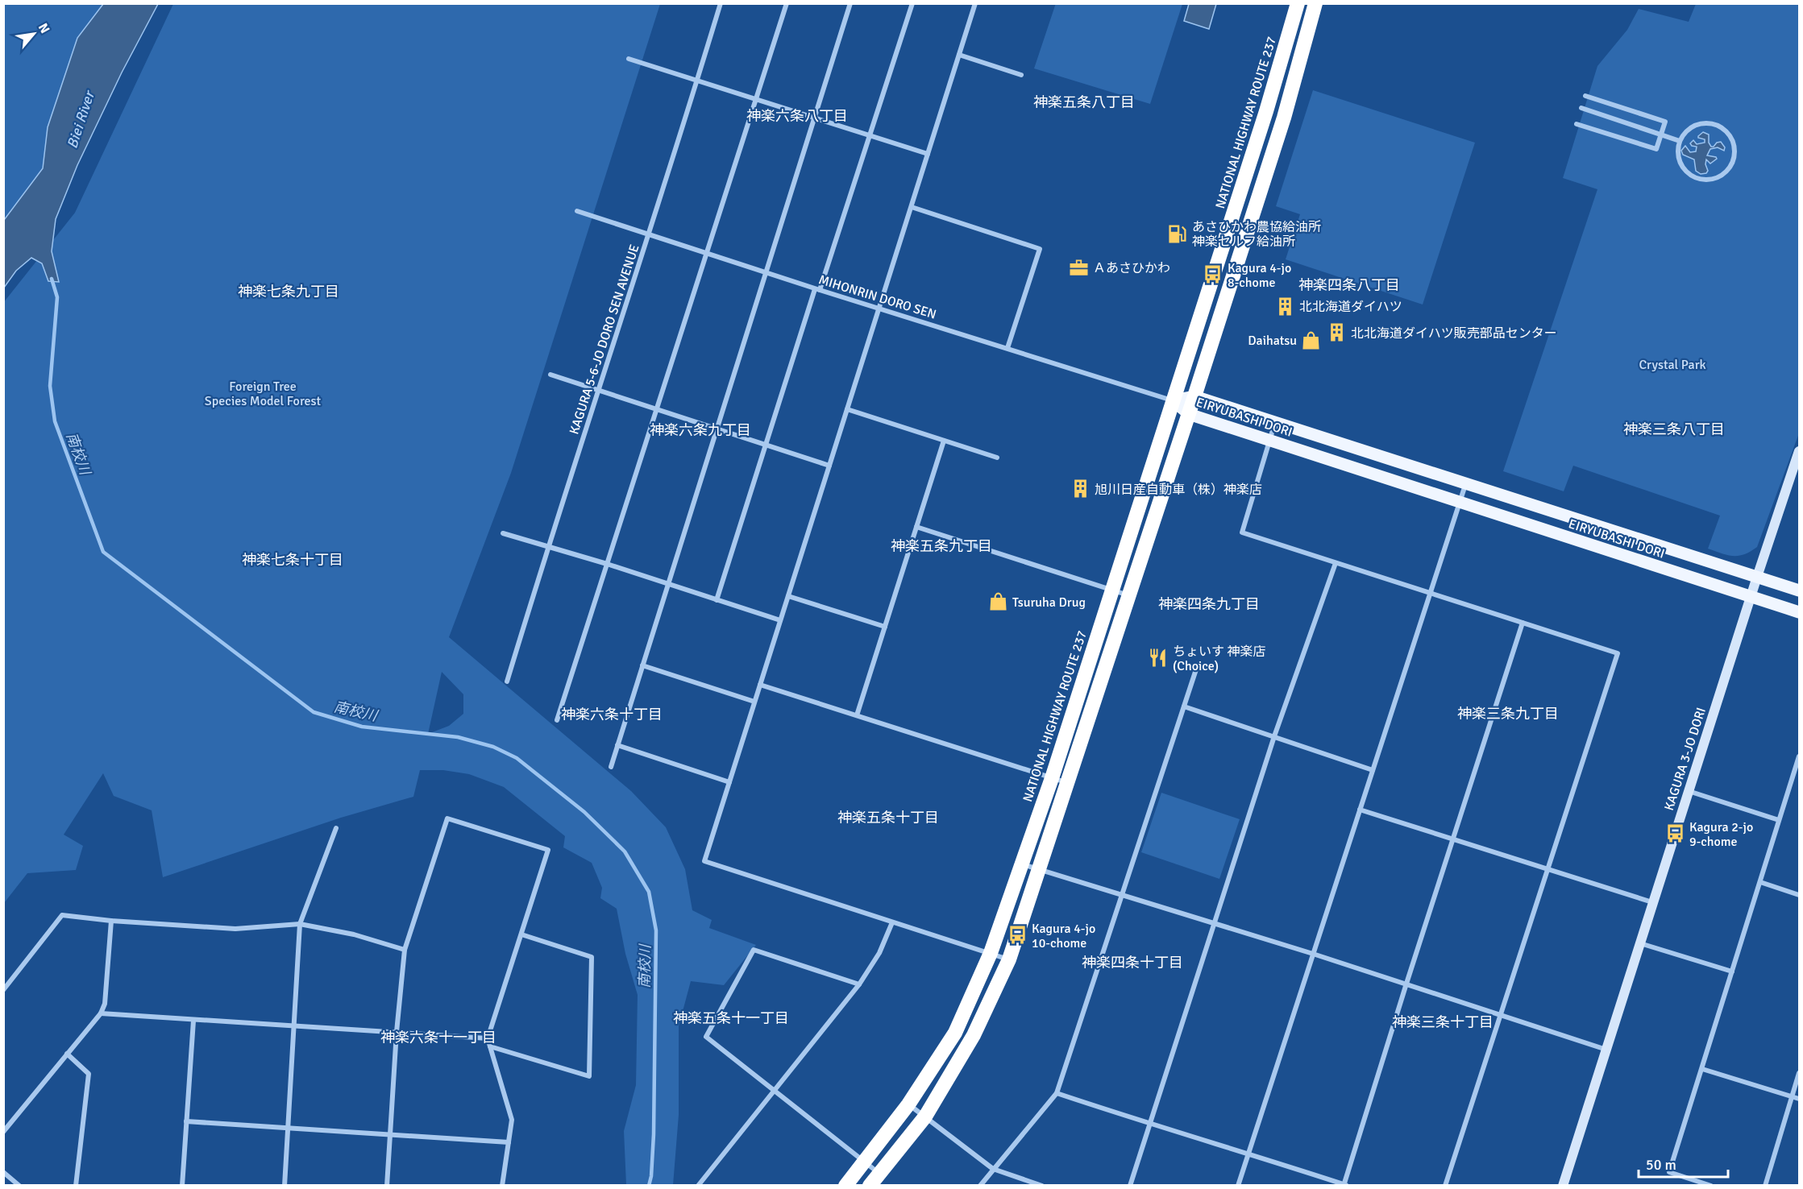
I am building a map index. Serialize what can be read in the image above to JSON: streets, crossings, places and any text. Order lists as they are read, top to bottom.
{
  "streets": {
    "highway": ["NATIONAL HIGHWAY ROUTE 237"],
    "main road": ["EIRYUBASHI DORI"],
    "street": ["MIHONRIN DORO SEN", "KAGURA 5-6-JO DORO SEN AVENUE", "KAGURA 3-JO DORI"]
  },
  "crossings": [
    ["NATIONAL HIGHWAY ROUTE 237", "MIHONRIN DORO SEN"],
    ["NATIONAL HIGHWAY ROUTE 237", "EIRYUBASHI DORI"],
    ["MIHONRIN DORO SEN", "KAGURA 5-6-JO DORO SEN AVENUE"],
    ["MIHONRIN DORO SEN", "EIRYUBASHI DORI"],
    ["EIRYUBASHI DORI", "KAGURA 3-JO DORI"]
  ],
  "districts": [
    "神楽五条八丁目",
    "神楽六条八丁目",
    "神楽四条八丁目",
    "神楽七条九丁目",
    "神楽三条八丁目",
    "神楽六条九丁目",
    "神楽五条九丁目",
    "神楽七条十丁目",
    "神楽四条九丁目",
    "神楽三条九丁目",
    "神楽六条十丁目",
    "神楽五条十丁目",
    "神楽四条十丁目",
    "神楽五条十一丁目",
    "神楽三条十丁目",
    "神楽六条十一丁目"
  ],
  "water": ["Biei River", "南校川"],
  "parks": ["Crystal Park", "Foreign Tree Species Model Forest"],
  "places": {
    "fuel station": ["あさひかわ農協給油所 神楽セルフ給油所"],
    "office": ["Ａあさひかわ"],
    "bus stop": ["Kagura 4-jo 8-chome", "Kagura 2-jo 9-chome", "Kagura 4-jo 10-chome"],
    "building": ["北北海道ダイハツ", "北北海道ダイハツ販売部品センター", "旭川日産自動車（株）神楽店"],
    "shop": ["Daihatsu", "Tsuruha Drug"],
    "restaurant": ["ちょいす 神楽店 (Choice)"]
  },
  "scale_bar": "50 m",
  "north": "top right"
}
